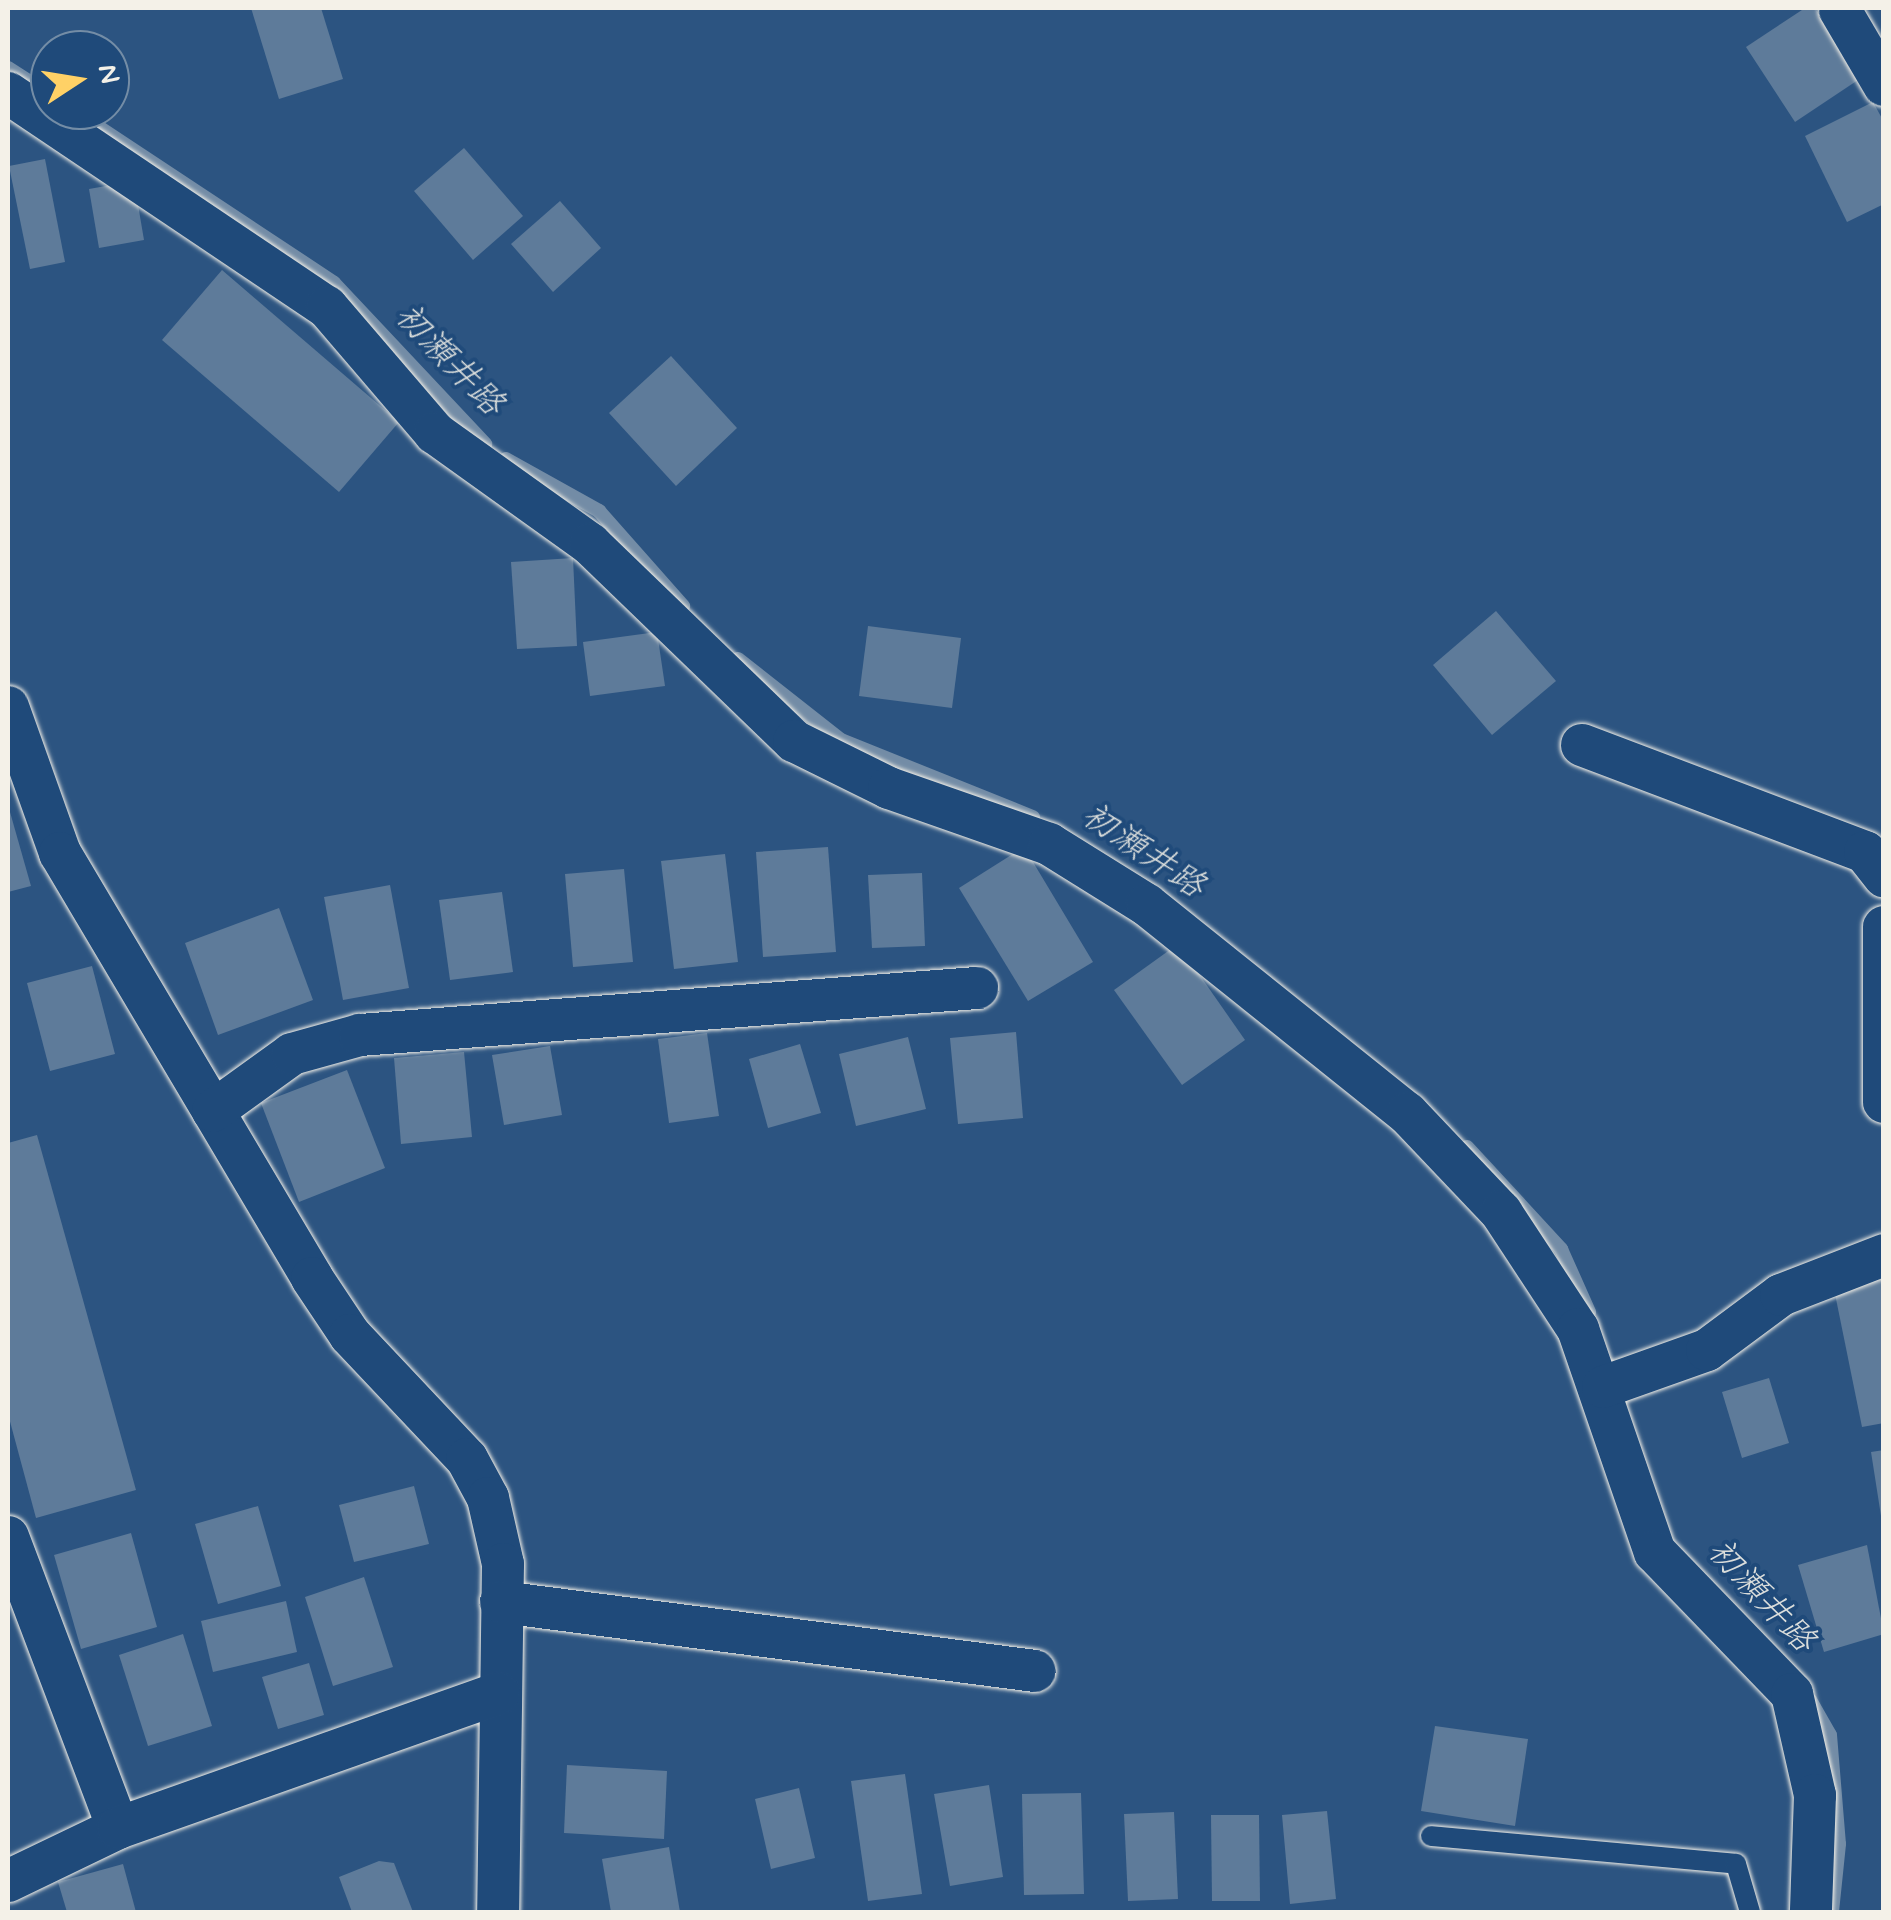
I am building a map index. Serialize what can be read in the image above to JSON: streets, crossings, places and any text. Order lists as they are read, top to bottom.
{
  "water": ["初瀬井路"],
  "north": "right"
}
